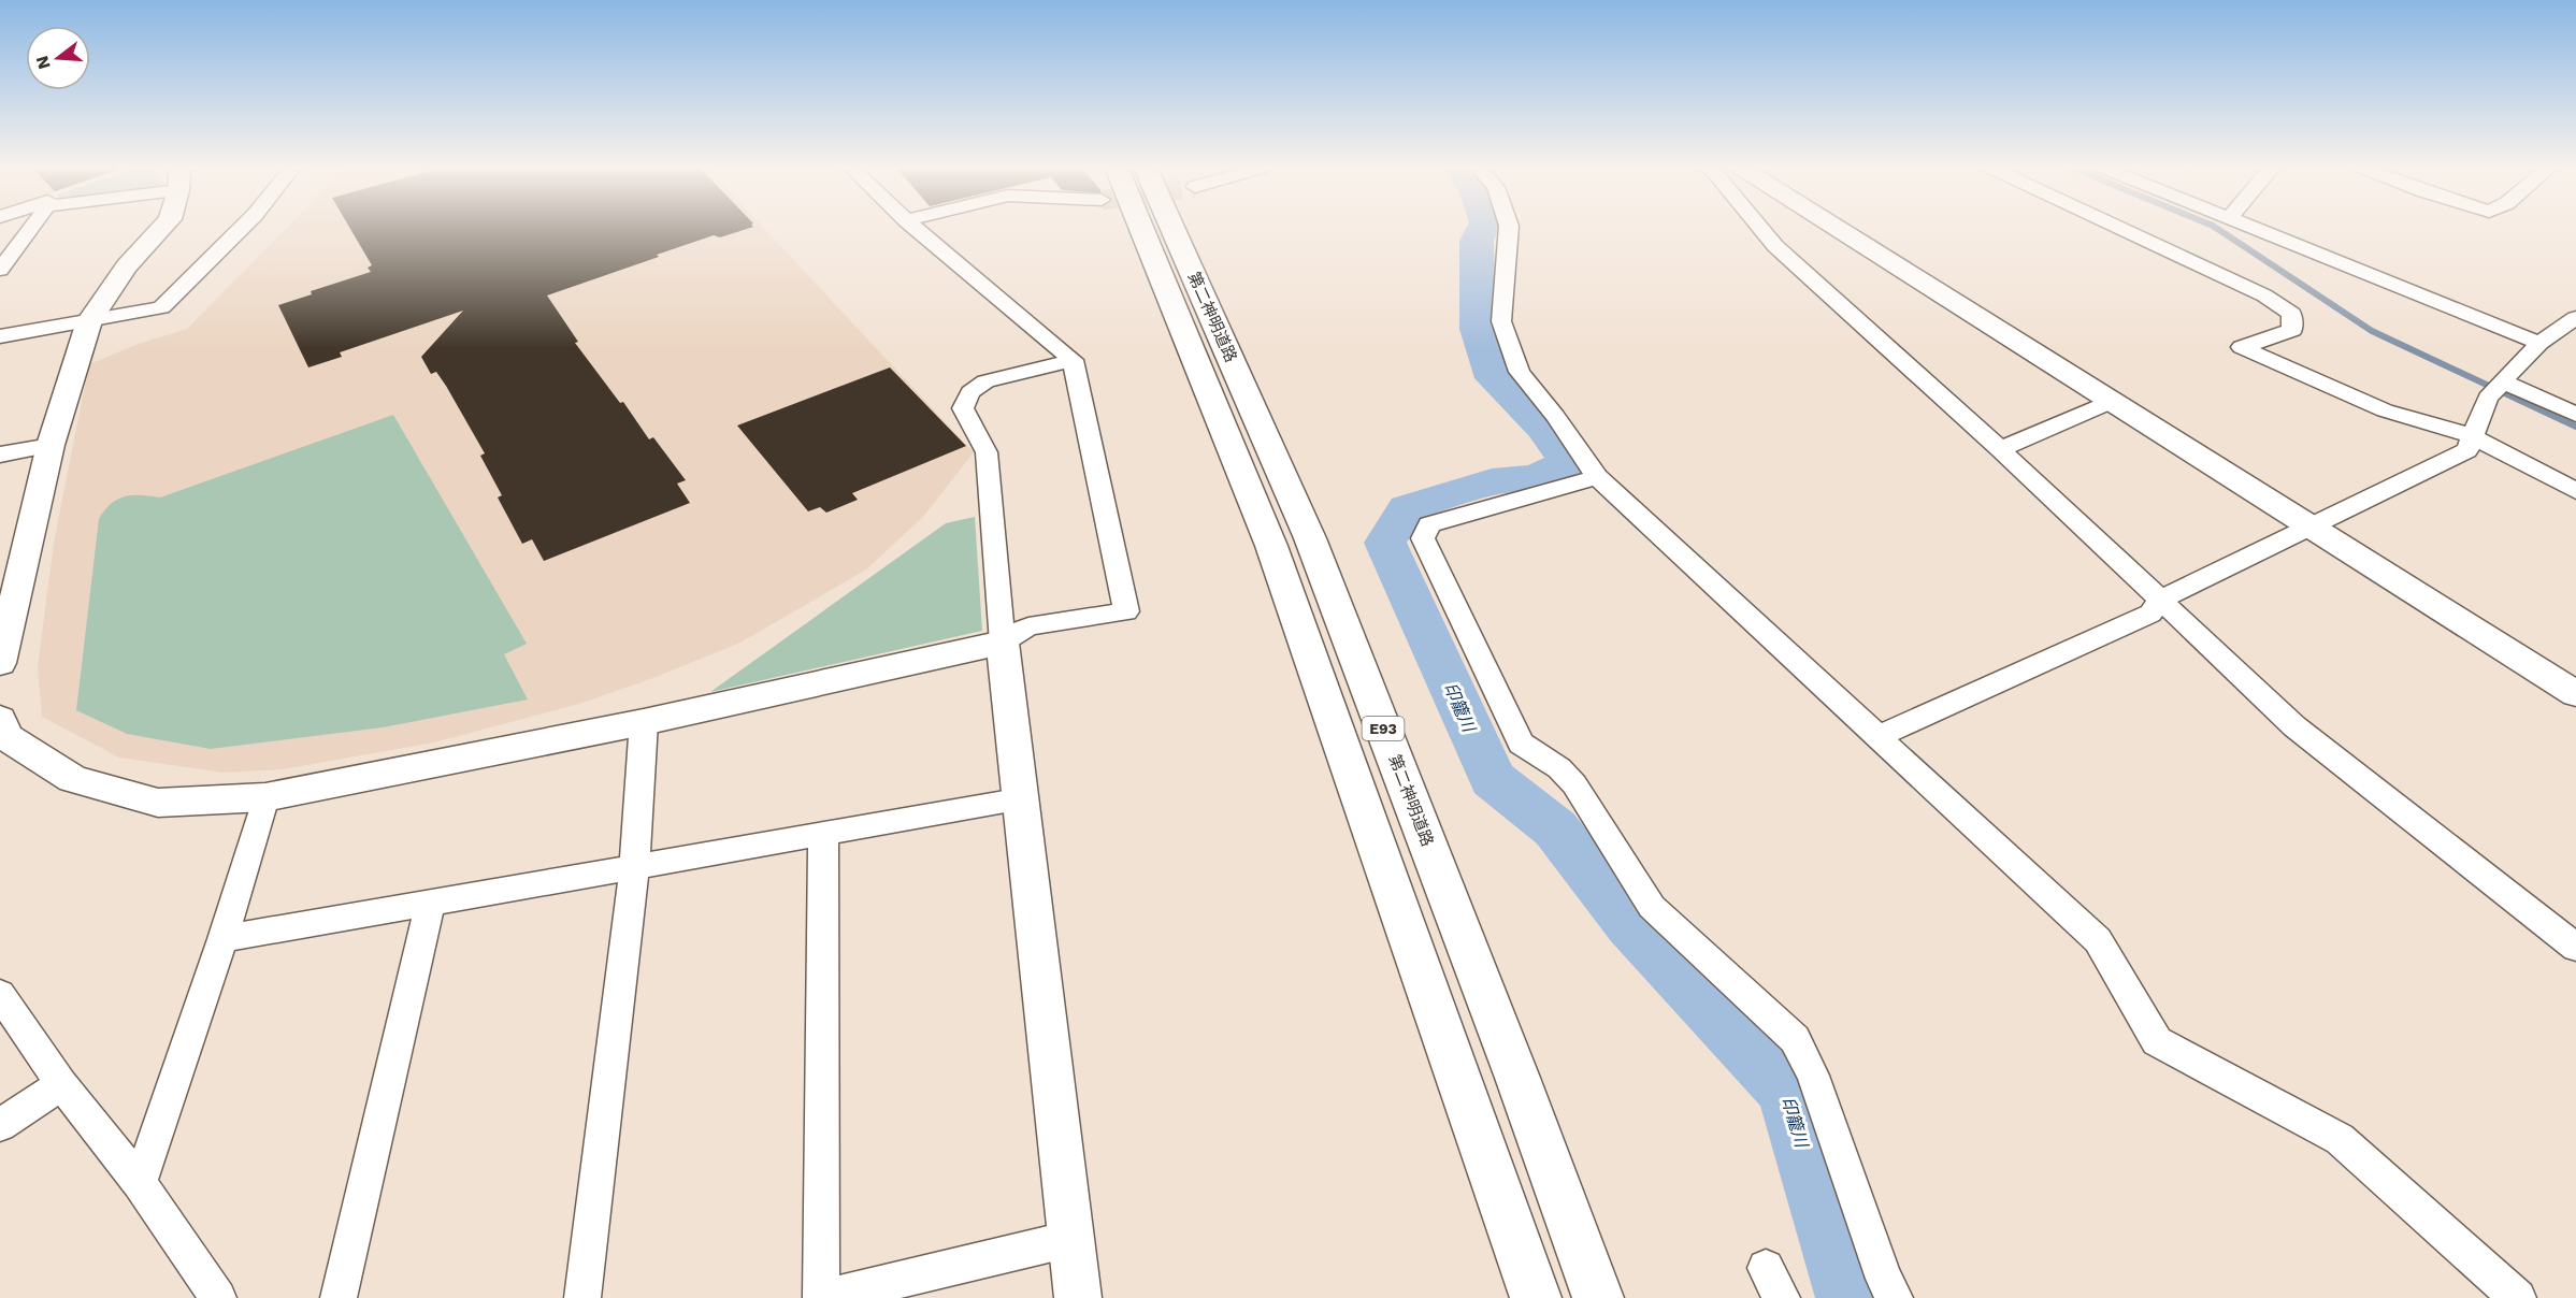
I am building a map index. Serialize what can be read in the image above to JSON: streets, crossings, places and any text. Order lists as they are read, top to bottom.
{
  "streets": {
    "highway": ["第二神明道路", "E93"]
  },
  "water": ["印籠川"],
  "north": "left"
}
